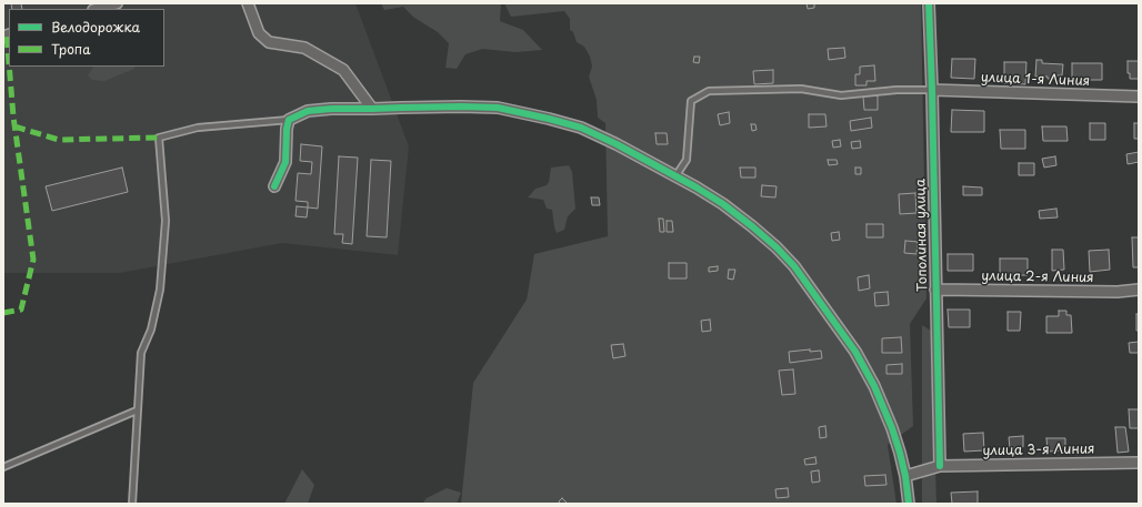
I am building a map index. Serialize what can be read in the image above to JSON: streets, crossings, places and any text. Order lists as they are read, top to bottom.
{
  "streets": {
    "street": [
      "улица 1-я Линия",
      "Тополиная улица",
      "улица 2-я Линия",
      "улица 3-я Линия"
    ]
  },
  "crossings": [
    ["улица 1-я Линия", "Тополиная улица"],
    ["Тополиная улица", "улица 2-я Линия"],
    ["Тополиная улица", "улица 3-я Линия"]
  ],
  "legend": ["Велодорожка", "Тропа"]
}
